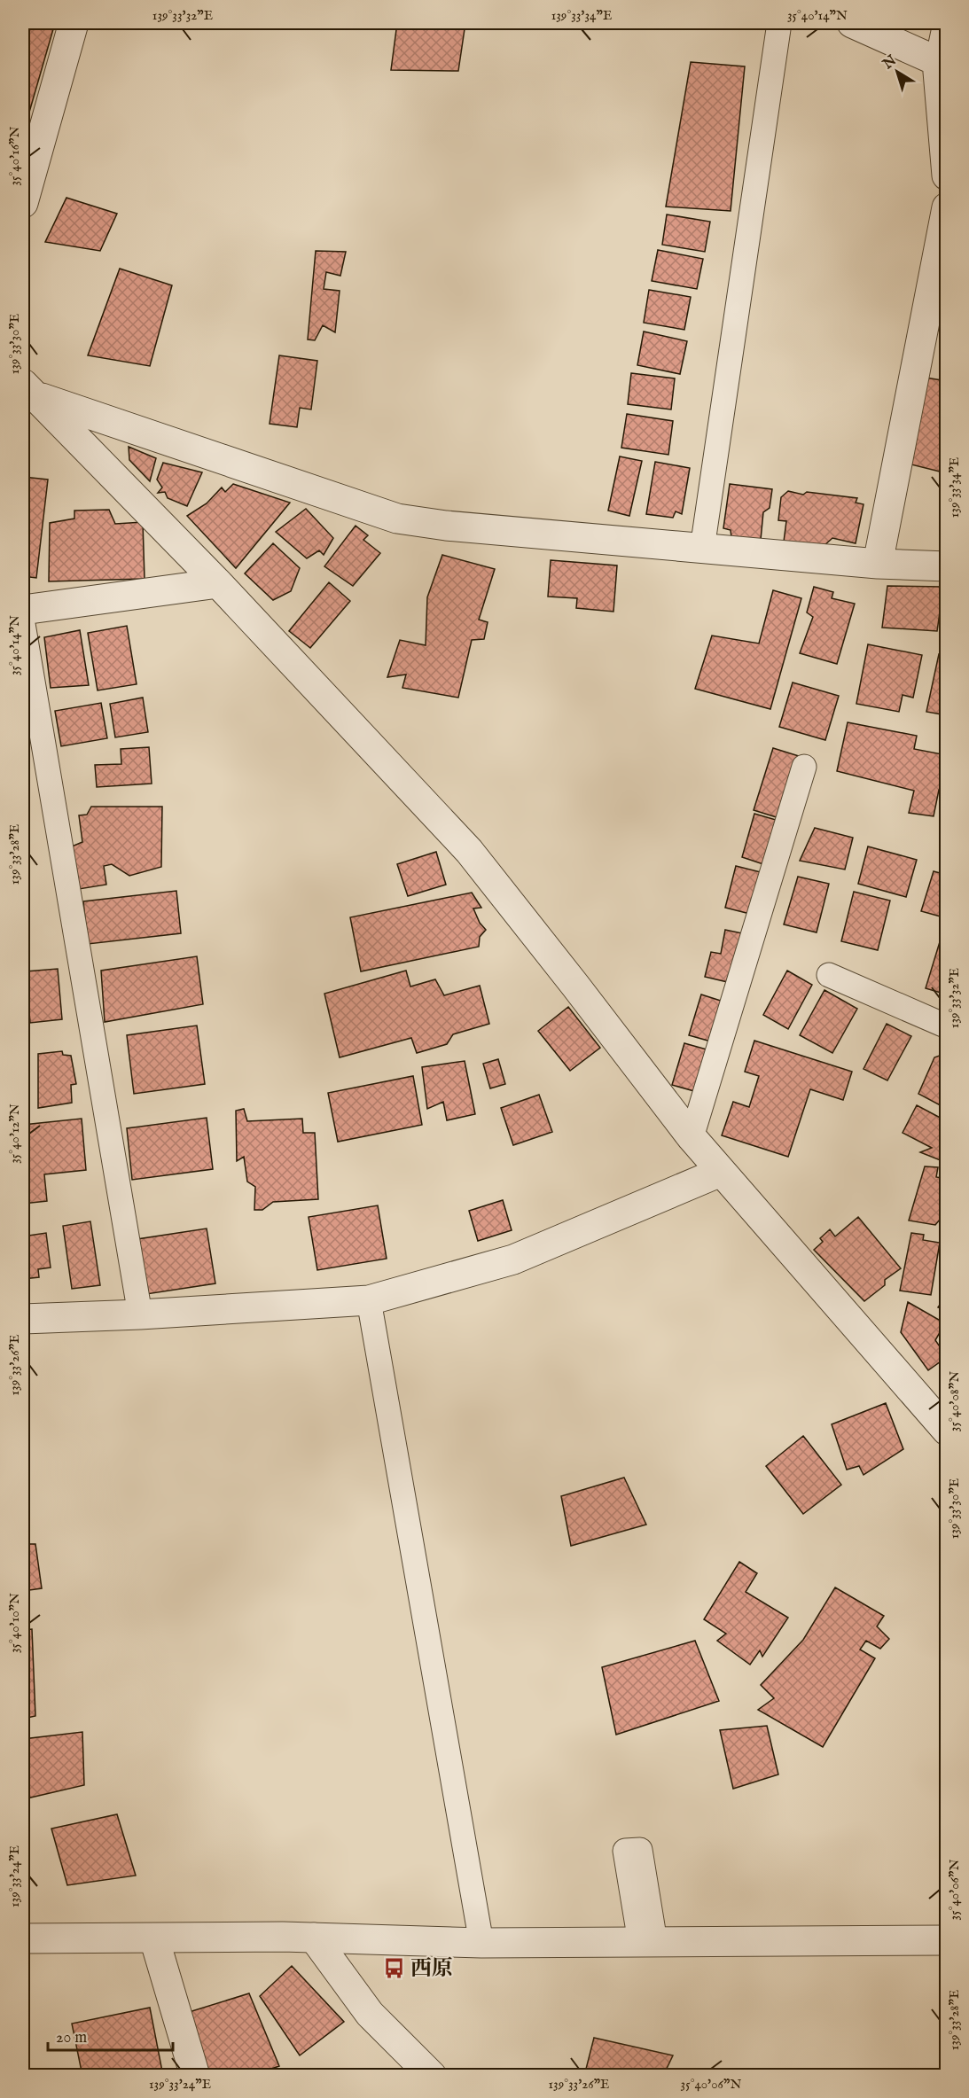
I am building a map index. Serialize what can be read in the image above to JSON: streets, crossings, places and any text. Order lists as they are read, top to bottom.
{
  "places": {
    "bus stop": ["西原"]
  },
  "scale_bar": "20 m",
  "north": "top left",
  "coordinates": [
    "139°33'32\"E",
    "139°33'34\"E",
    "35°40'14\"N",
    "35°40'16\"N",
    "139°33'30\"E",
    "139°33'28\"E",
    "35°40'12\"N",
    "139°33'26\"E",
    "35°40'08\"N",
    "35°40'10\"N",
    "139°33'24\"E",
    "35°40'06\"N"
  ]
}
